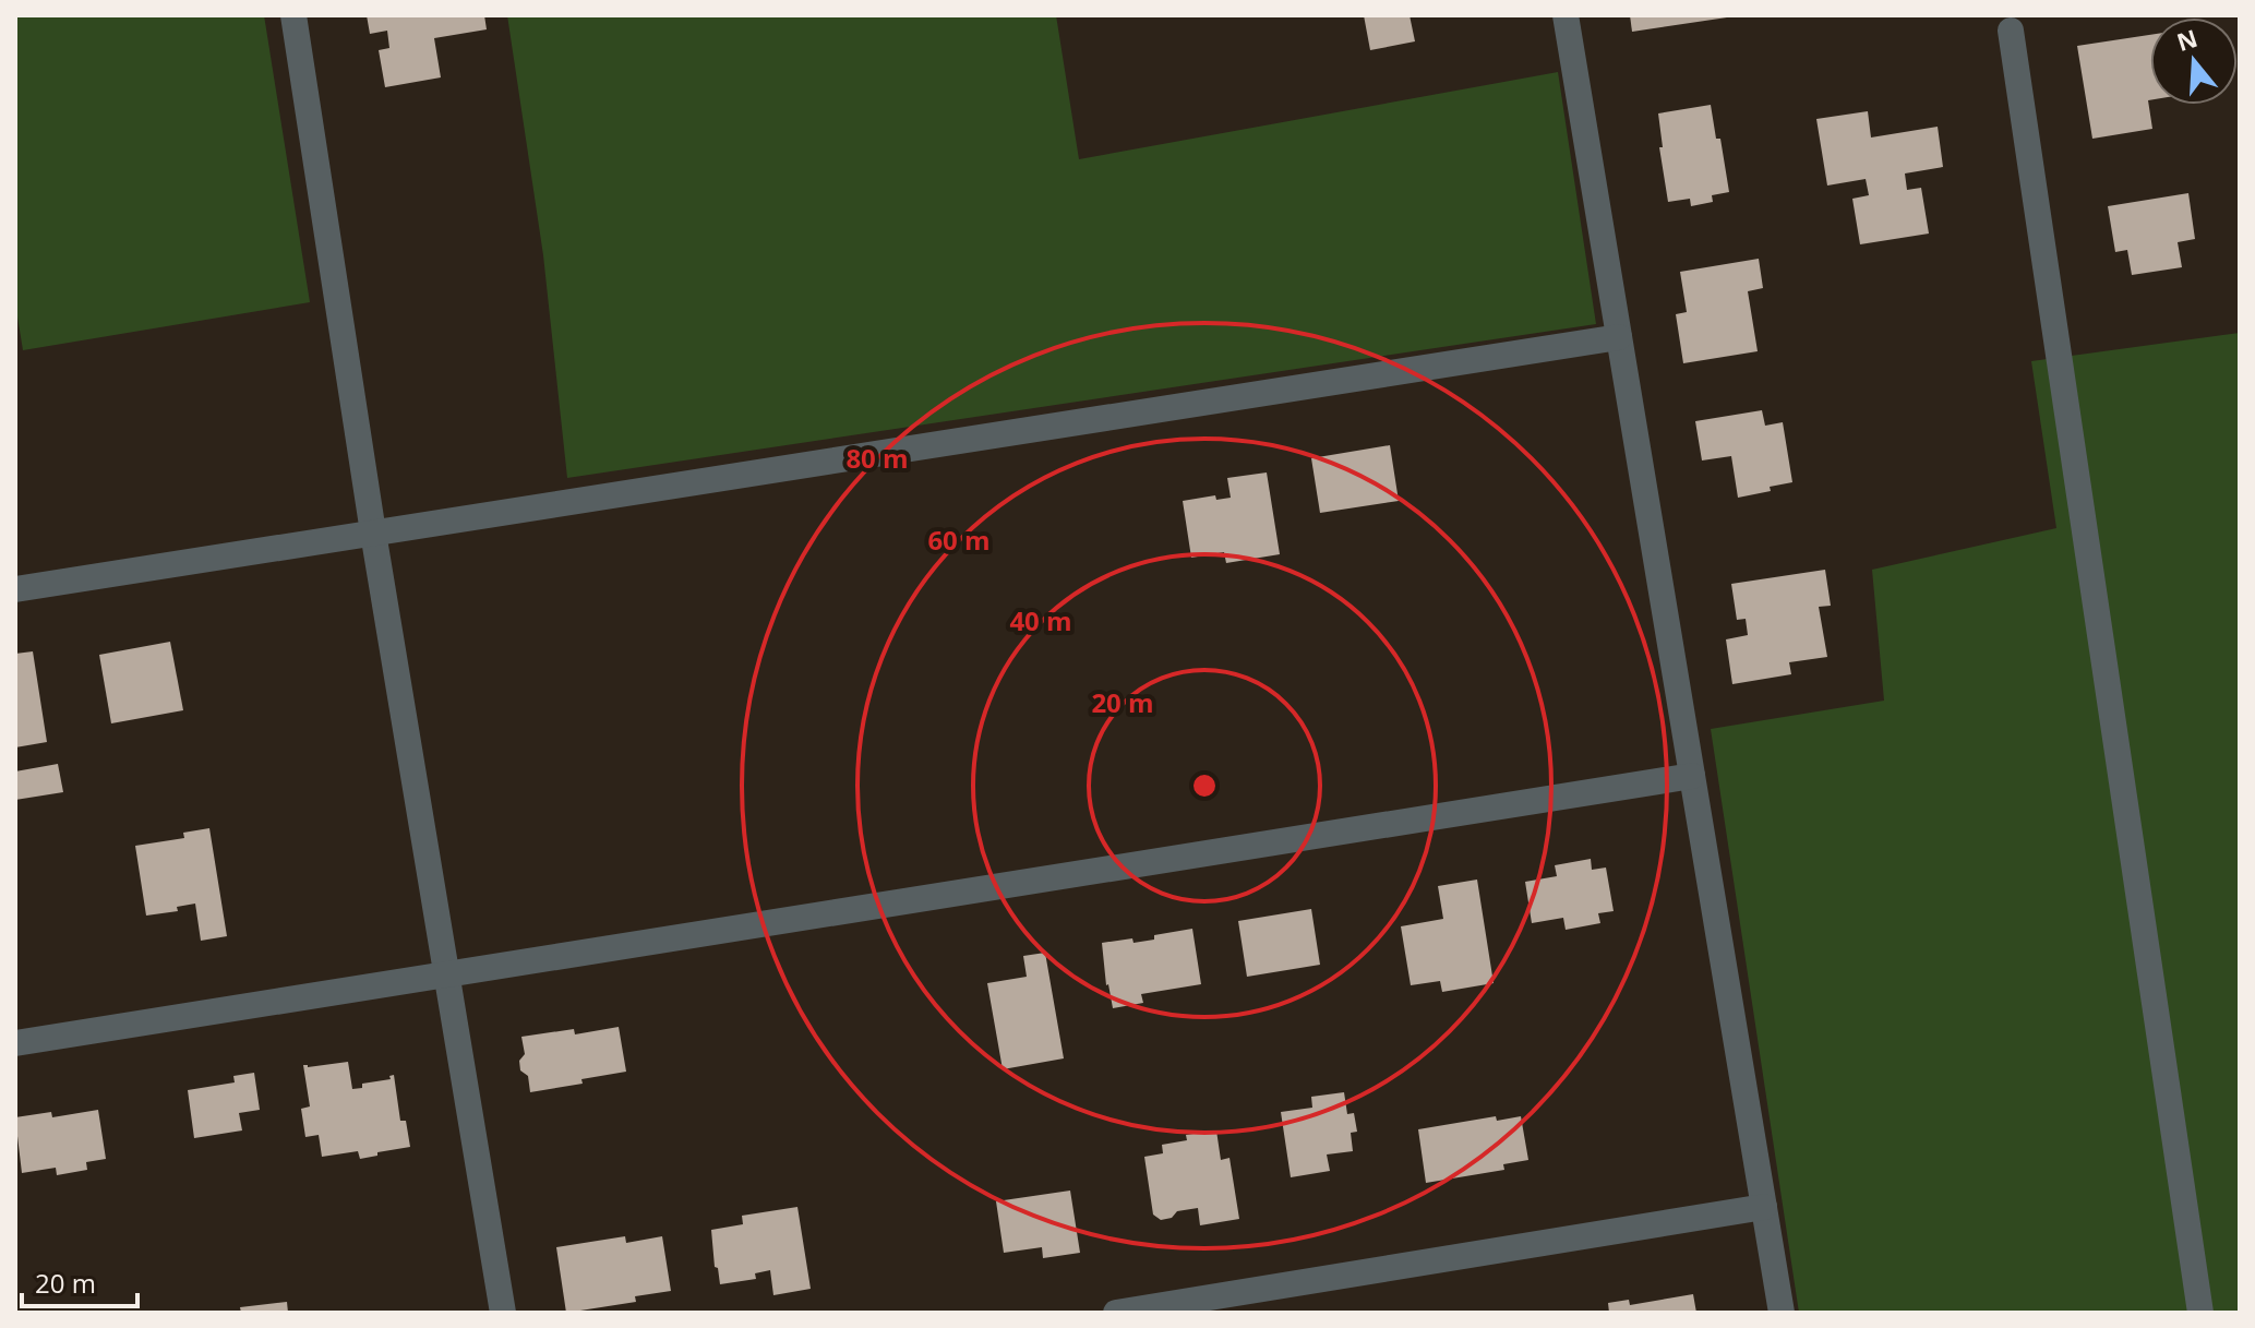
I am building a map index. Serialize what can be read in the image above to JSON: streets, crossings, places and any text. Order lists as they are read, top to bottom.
{
  "scale_bar": "20 m",
  "north": "top",
  "rings": [
    "80 m",
    "60 m",
    "40 m",
    "20 m"
  ]
}
